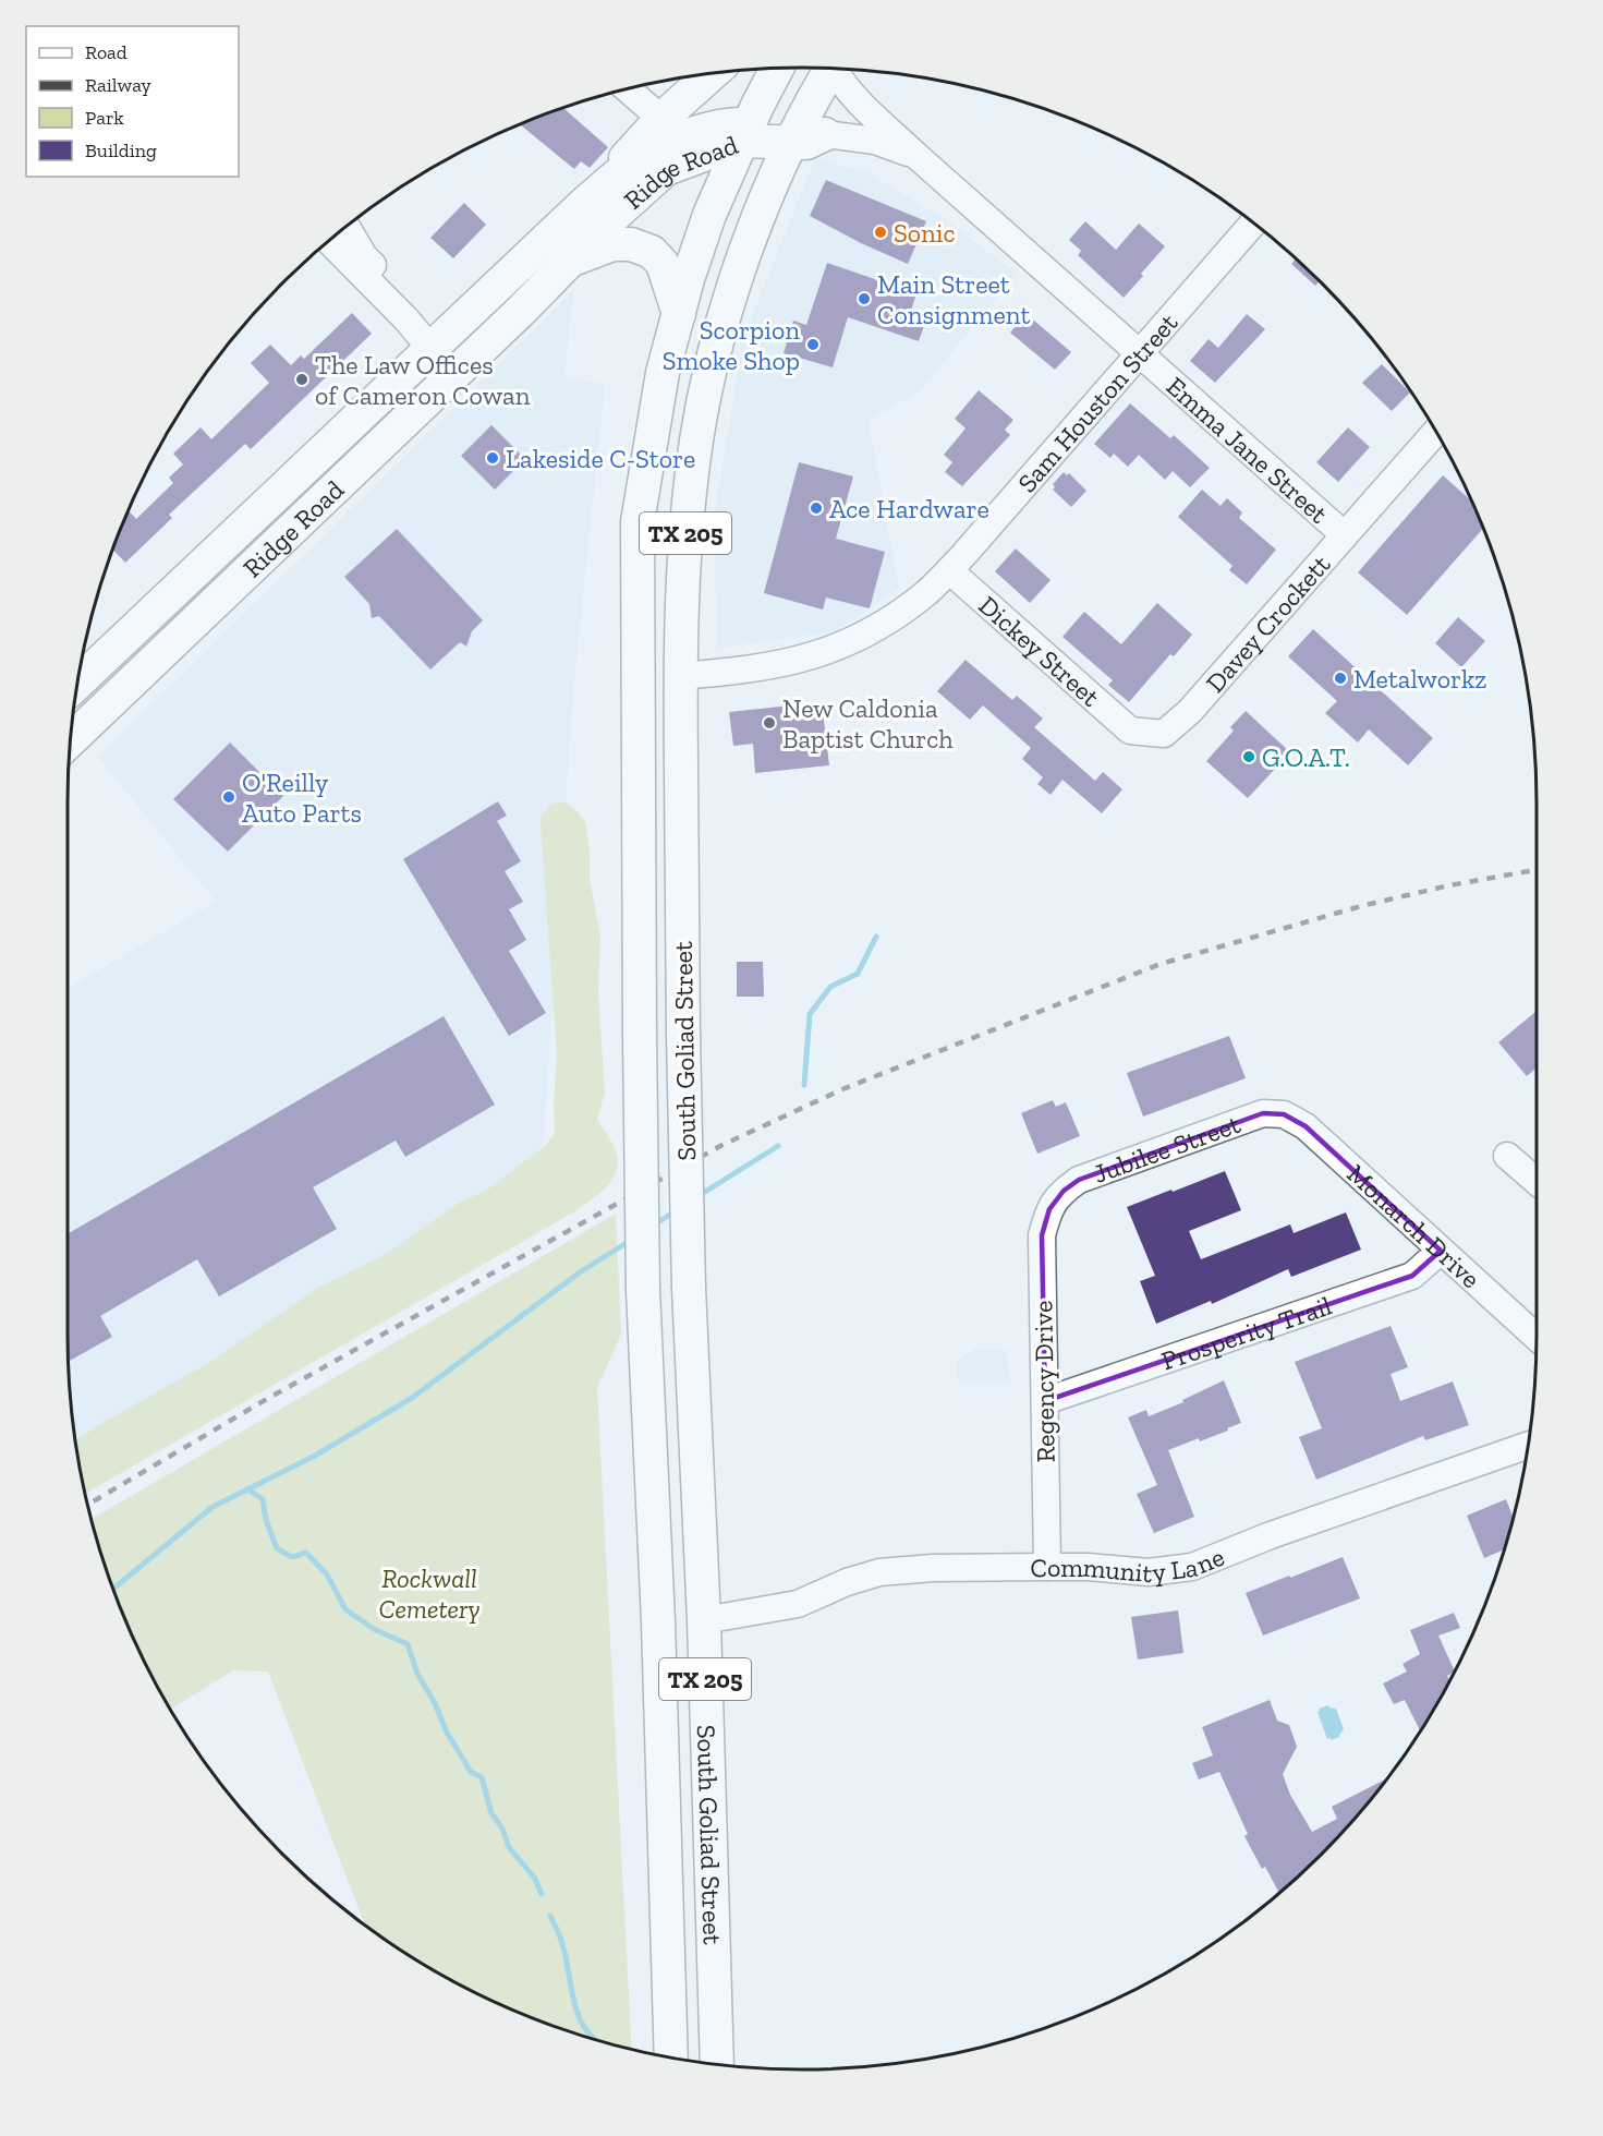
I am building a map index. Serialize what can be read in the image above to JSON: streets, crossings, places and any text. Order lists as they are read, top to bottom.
{
  "streets": {
    "main road": ["Ridge Road", "TX 205", "South Goliad Street"],
    "street": [
      "Sam Houston Street",
      "Emma Jane Street",
      "Davey Crockett",
      "Dickey Street",
      "Jubilee Street",
      "Monarch Drive",
      "Prosperity Trail",
      "Regency Drive",
      "Community Lane"
    ]
  },
  "crossings": [
    ["Ridge Road", "Emma Jane Street"],
    ["Ridge Road", "South Goliad Street"],
    ["Sam Houston Street", "Emma Jane Street"],
    ["Sam Houston Street", "Dickey Street"],
    ["Sam Houston Street", "South Goliad Street"],
    ["Emma Jane Street", "Davey Crockett"],
    ["Emma Jane Street", "South Goliad Street"],
    ["Davey Crockett", "Dickey Street"],
    ["South Goliad Street", "Community Lane"],
    ["Jubilee Street", "Monarch Drive"],
    ["Jubilee Street", "Regency Drive"],
    ["Monarch Drive", "Prosperity Trail"],
    ["Prosperity Trail", "Regency Drive"],
    ["Regency Drive", "Community Lane"]
  ],
  "parks": ["Rockwall Cemetery"],
  "places": [
    "Sonic",
    "Main Street Consignment",
    "Scorpion Smoke Shop",
    "The Law Offices of Cameron Cowan",
    "Lakeside C-Store",
    "Ace Hardware",
    "Metalworkz",
    "New Caldonia Baptist Church",
    "G.O.A.T.",
    "O'Reilly Auto Parts"
  ],
  "legend": [
    "Road",
    "Railway",
    "Park",
    "Building"
  ]
}
